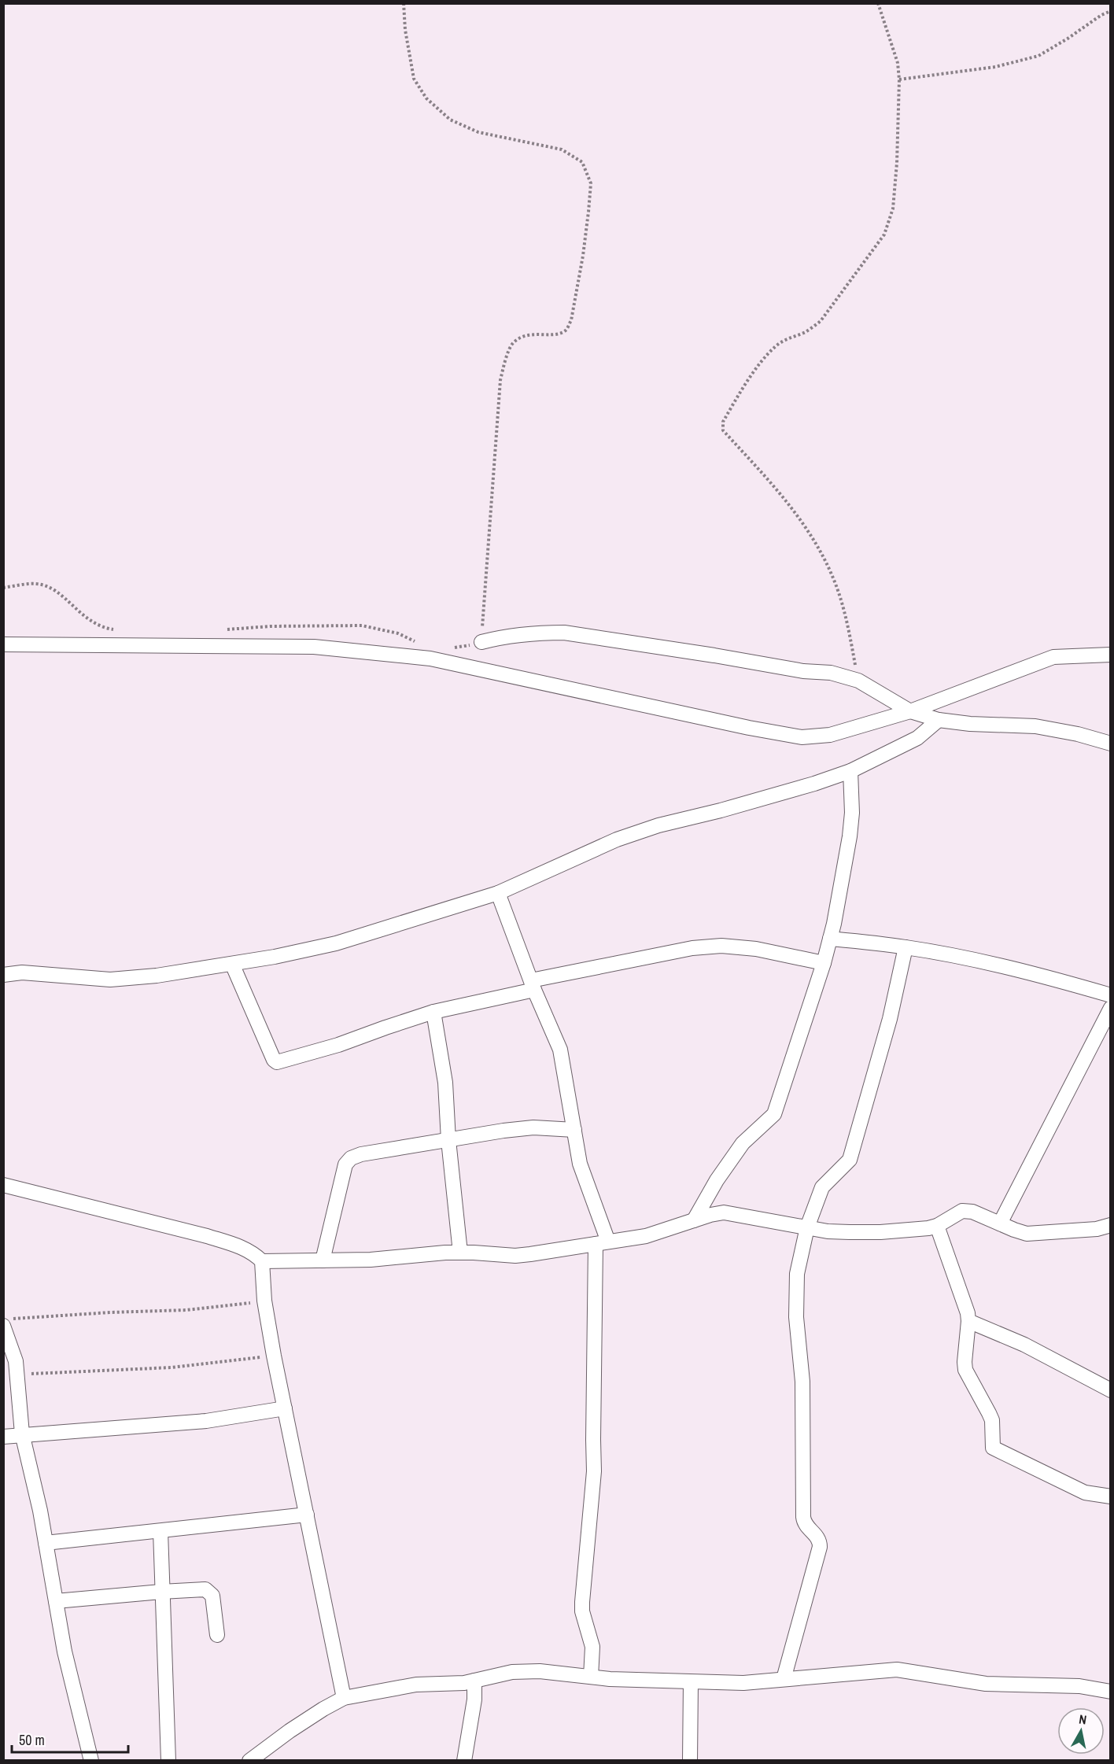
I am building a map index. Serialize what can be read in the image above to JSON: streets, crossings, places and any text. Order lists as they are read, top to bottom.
{
  "scale_bar": "50 m",
  "north": "top"
}
